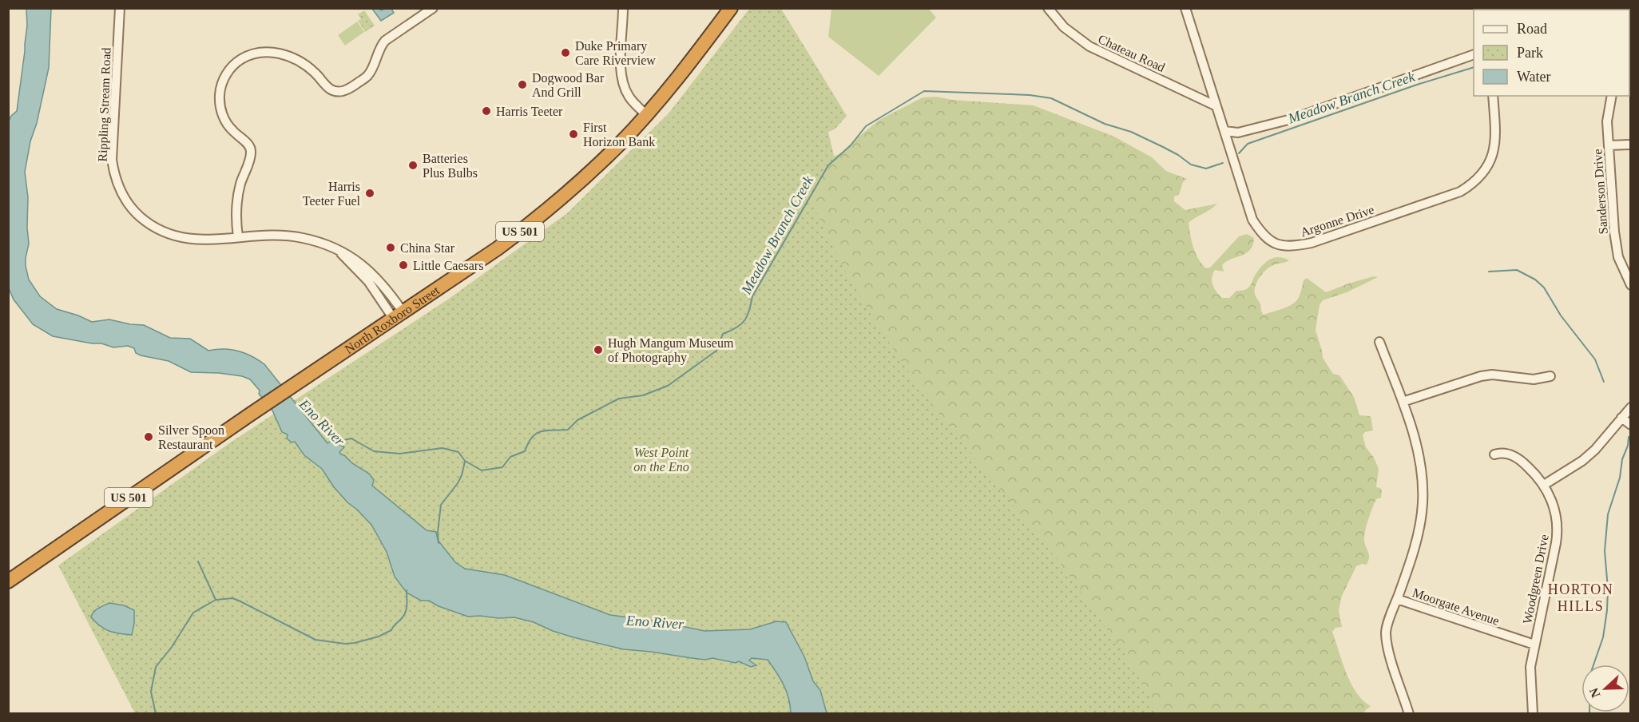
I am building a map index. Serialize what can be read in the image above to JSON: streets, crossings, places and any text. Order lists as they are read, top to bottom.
{
  "streets": {
    "highway": ["US 501", "North Roxboro Street"],
    "street": [
      "Chateau Road",
      "Rippling Stream Road",
      "Sanderson Drive",
      "Argonne Drive",
      "Woodgreen Drive",
      "Moorgate Avenue"
    ]
  },
  "crossings": [
    ["Chateau Road", "Argonne Drive"],
    ["Rippling Stream Road", "North Roxboro Street"],
    ["Woodgreen Drive", "Moorgate Avenue"]
  ],
  "districts": ["HORTON HILLS"],
  "water": ["Meadow Branch Creek", "Eno River"],
  "parks": ["West Point on the Eno"],
  "places": [
    "Duke Primary Care Riverview",
    "Dogwood Bar And Grill",
    "Harris Teeter",
    "First Horizon Bank",
    "Batteries Plus Bulbs",
    "Harris Teeter Fuel",
    "China Star",
    "Little Caesars",
    "Hugh Mangum Museum of Photography",
    "Silver Spoon Restaurant"
  ],
  "legend": ["Road", "Park", "Water"],
  "north": "left"
}
